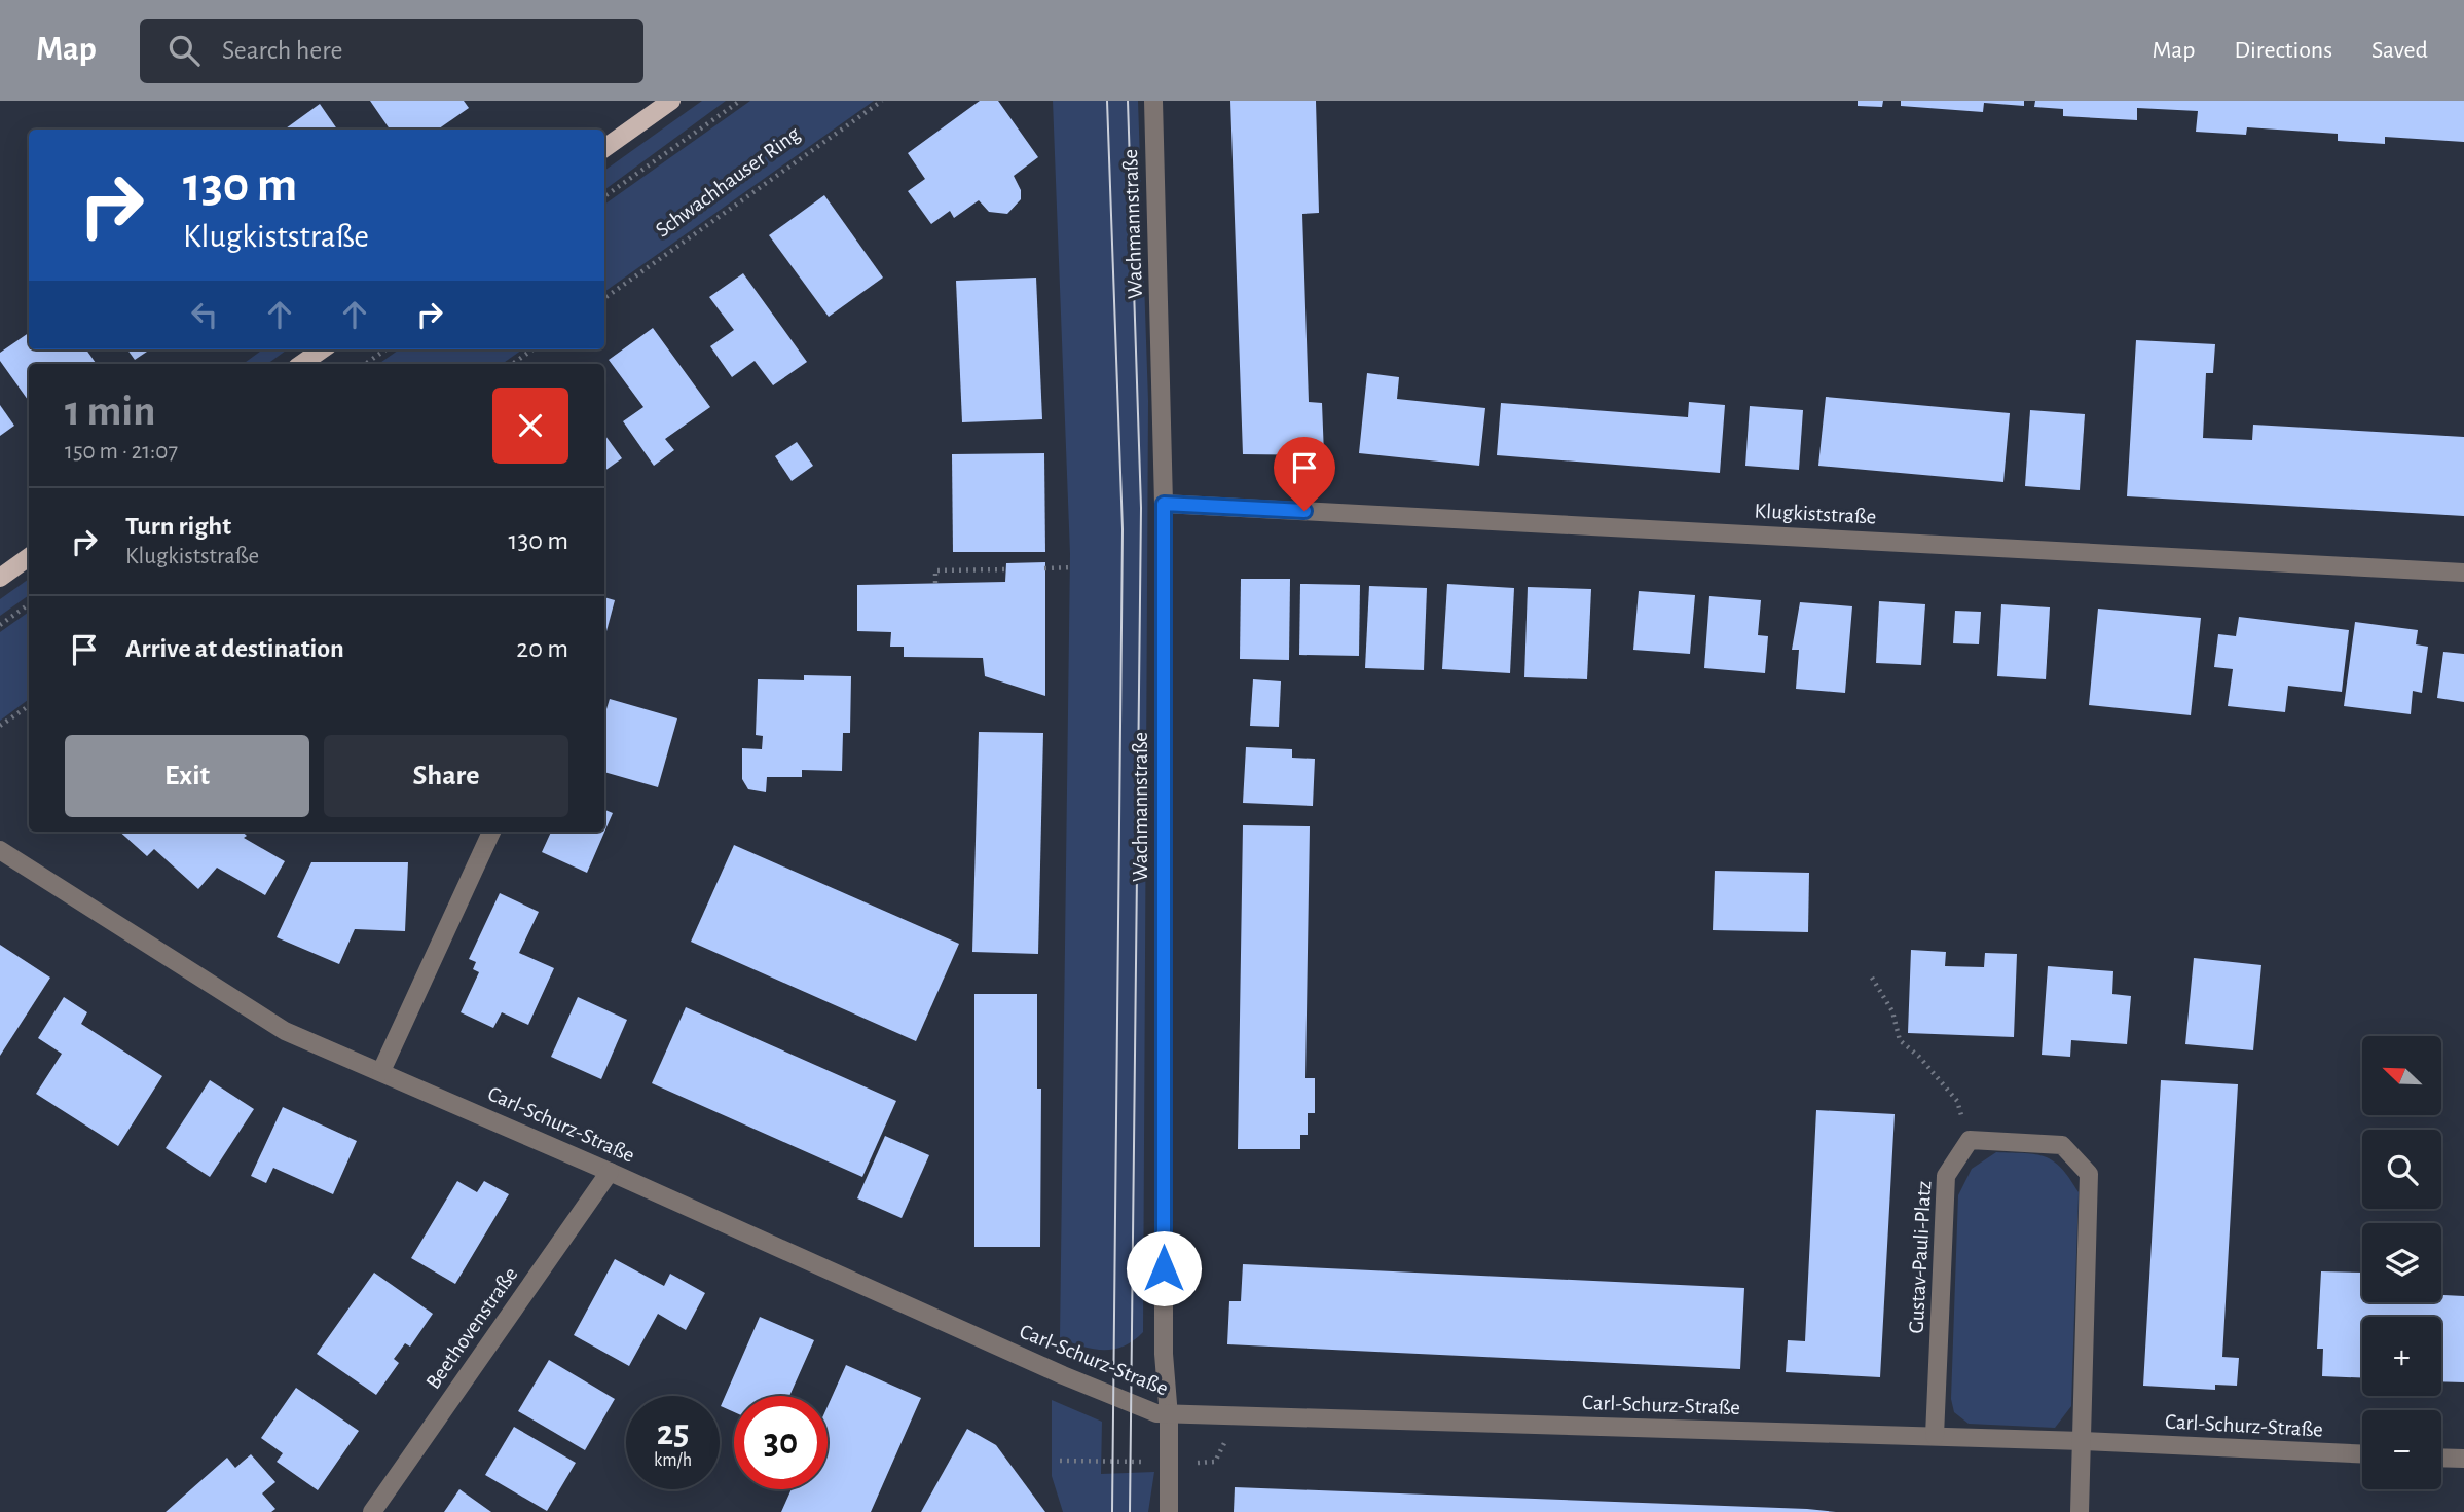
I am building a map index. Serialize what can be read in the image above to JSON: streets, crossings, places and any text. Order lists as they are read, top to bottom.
{
  "streets": {
    "street": [
      "Wachmannstraße",
      "Klugkiststraße",
      "Carl-Schurz-Straße",
      "Gustav-Pauli-Platz",
      "Beethovenstraße"
    ],
    "path": ["Schwachhauser Ring"]
  },
  "crossings": [
    ["Wachmannstraße", "Klugkiststraße"],
    ["Wachmannstraße", "Carl-Schurz-Straße"],
    ["Carl-Schurz-Straße", "Gustav-Pauli-Platz"],
    ["Carl-Schurz-Straße", "Beethovenstraße"]
  ],
  "north": "top left",
  "page": {
    "header": "Map",
    "search": "Search here",
    "nav": ["Map", "Directions", "Saved"],
    "turn": ["130 m", "Klugkiststraße"],
    "heading": ["1 min", "150 m · 21:07"],
    "list": [
      {
        "name": "Turn right",
        "note": "Klugkiststraße",
        "value": "130 m"
      },
      {
        "name": "Arrive at destination",
        "value": "20 m"
      }
    ],
    "buttons": ["Exit", "Share"],
    "map_buttons": ["+", "−"],
    "speed": "25 km/h",
    "limit": "30"
  }
}
